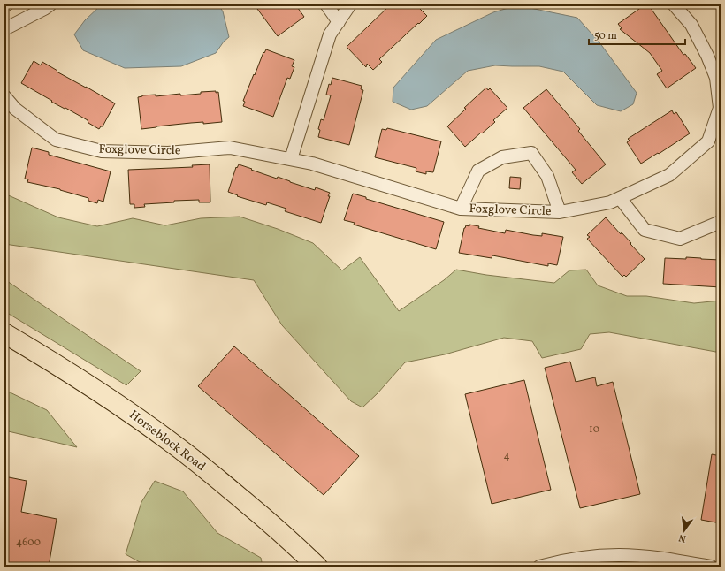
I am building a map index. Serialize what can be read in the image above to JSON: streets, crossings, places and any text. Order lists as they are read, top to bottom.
{
  "streets": {
    "main road": ["Horseblock Road"],
    "street": ["Foxglove Circle"]
  },
  "house_numbers": ["10", "4", "4600"],
  "scale_bar": "50 m",
  "north": "bottom"
}
